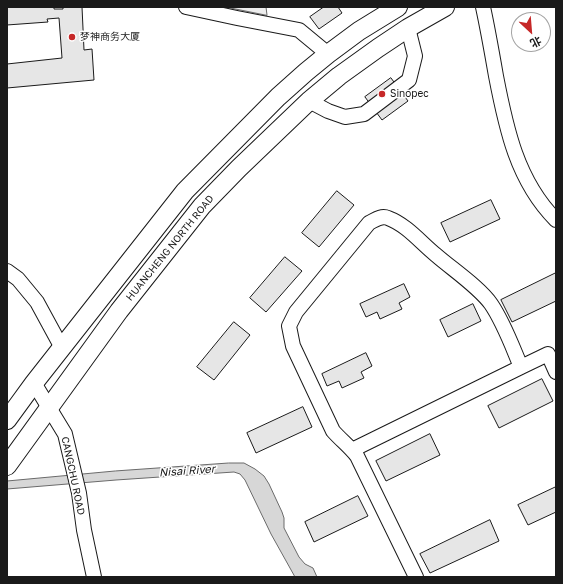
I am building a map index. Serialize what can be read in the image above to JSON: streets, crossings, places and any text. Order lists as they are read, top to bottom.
{
  "streets": {
    "main road": ["HUANCHENG NORTH ROAD"],
    "street": ["CANGCHU ROAD"]
  },
  "crossings": [
    ["HUANCHENG NORTH ROAD", "CANGCHU ROAD"]
  ],
  "water": ["Nisai River"],
  "places": ["梦神商务大厦", "Sinopec"],
  "north": "bottom right"
}
